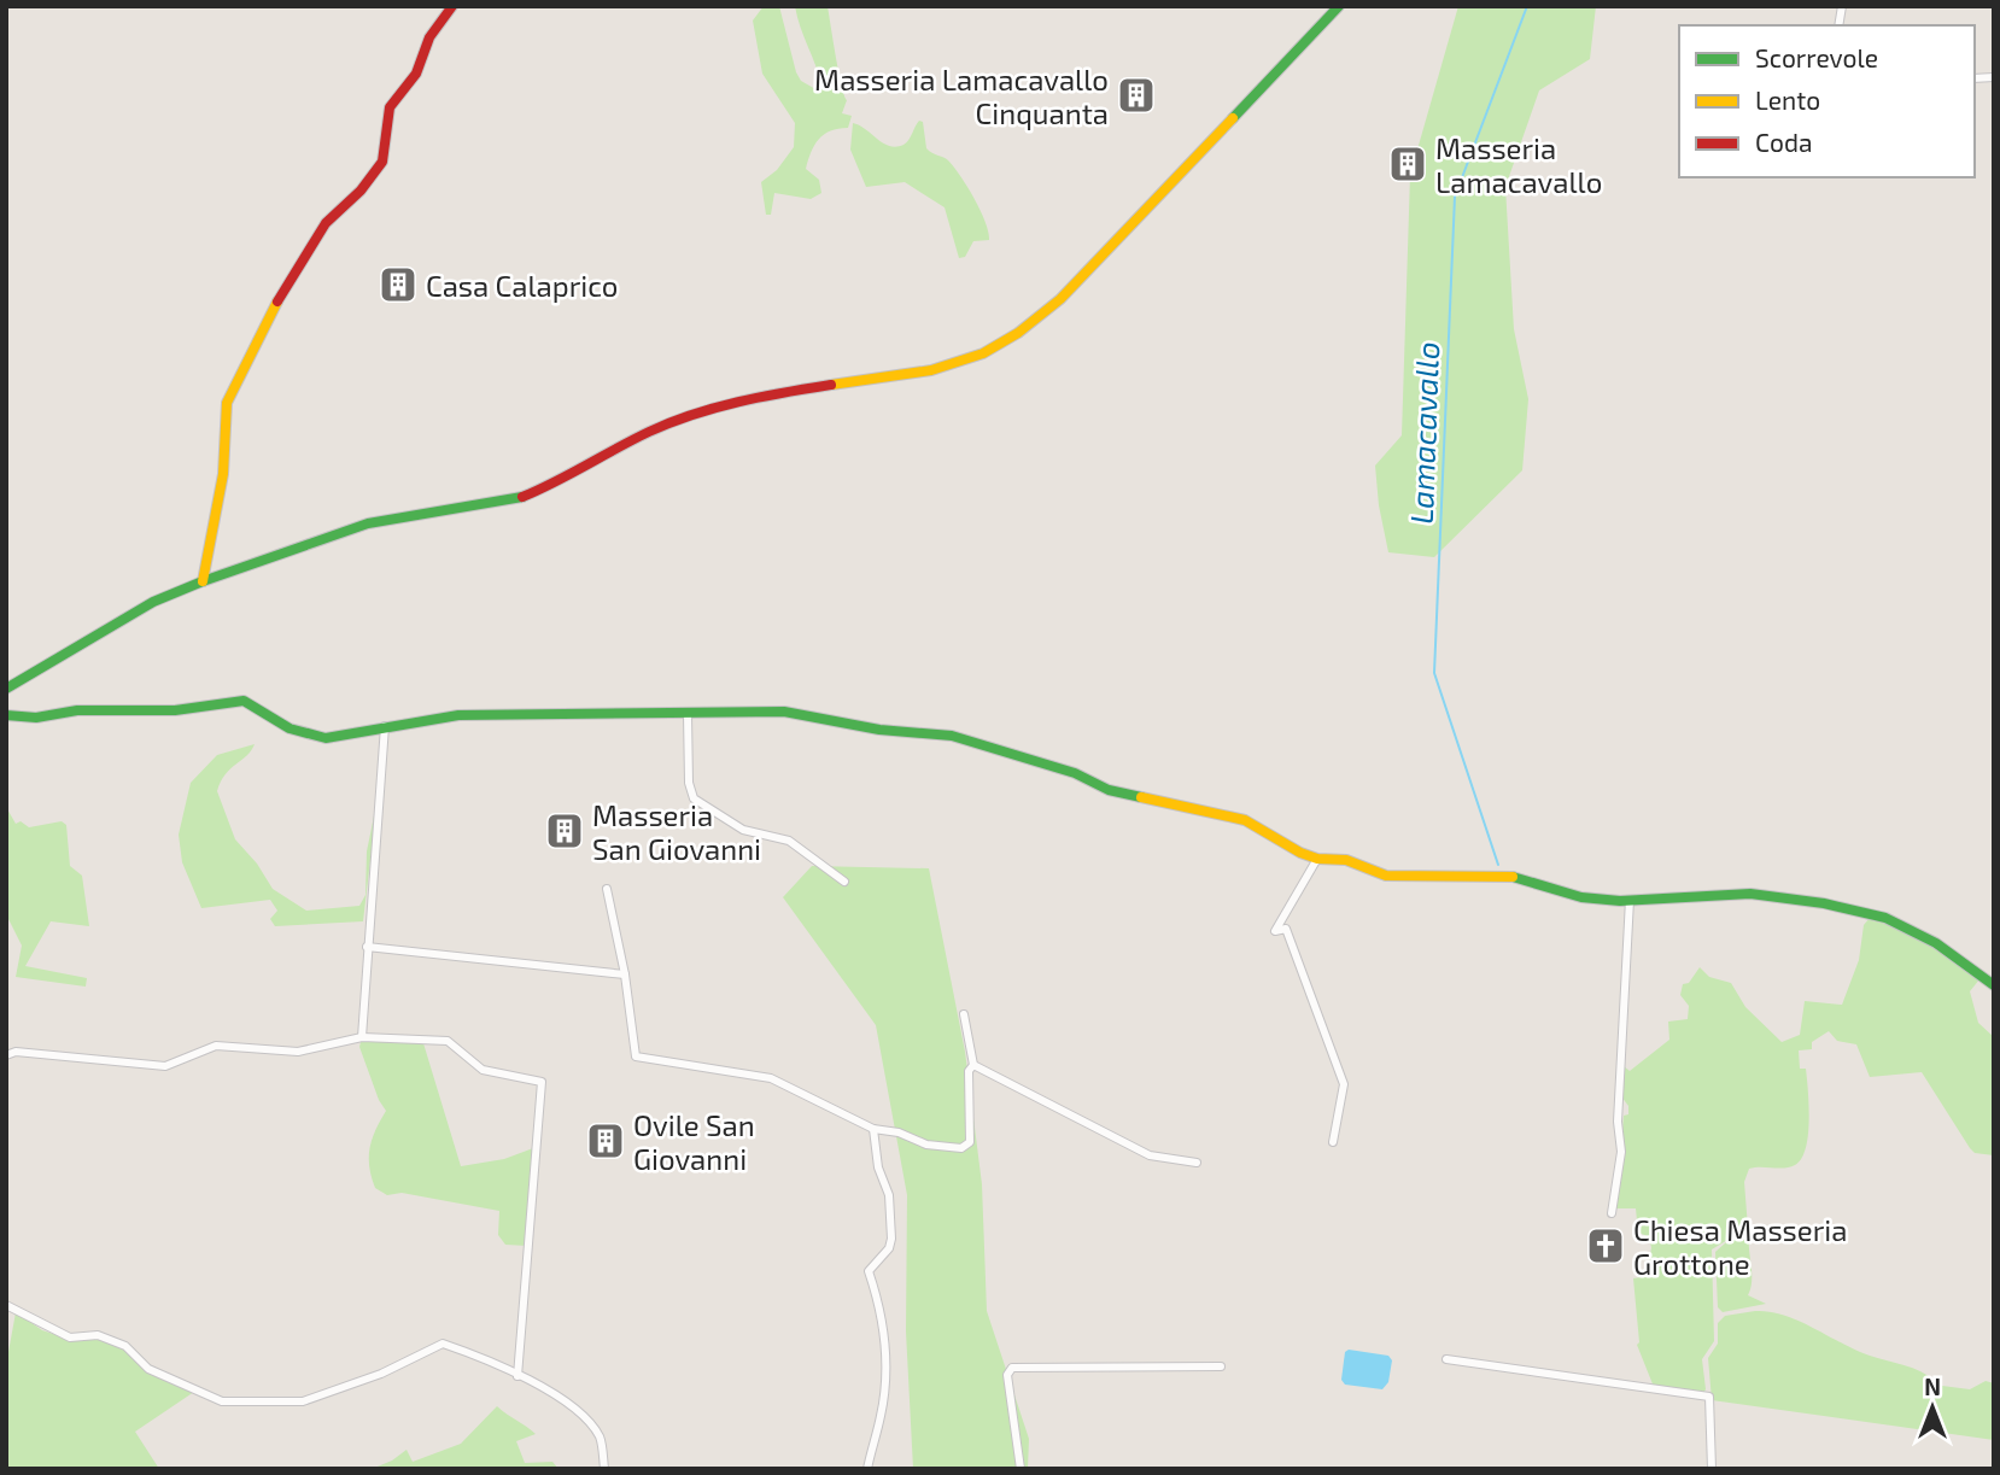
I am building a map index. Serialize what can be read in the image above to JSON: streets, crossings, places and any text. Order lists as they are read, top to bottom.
{
  "water": ["Lamacavallo"],
  "places": {
    "building": [
      "Masseria Lamacavallo Cinquanta",
      "Masseria Lamacavallo",
      "Casa Calaprico",
      "Masseria San Giovanni",
      "Ovile San Giovanni"
    ],
    "church": ["Chiesa Masseria Grottone"]
  },
  "legend": ["Scorrevole", "Lento", "Coda"],
  "north": "top"
}
